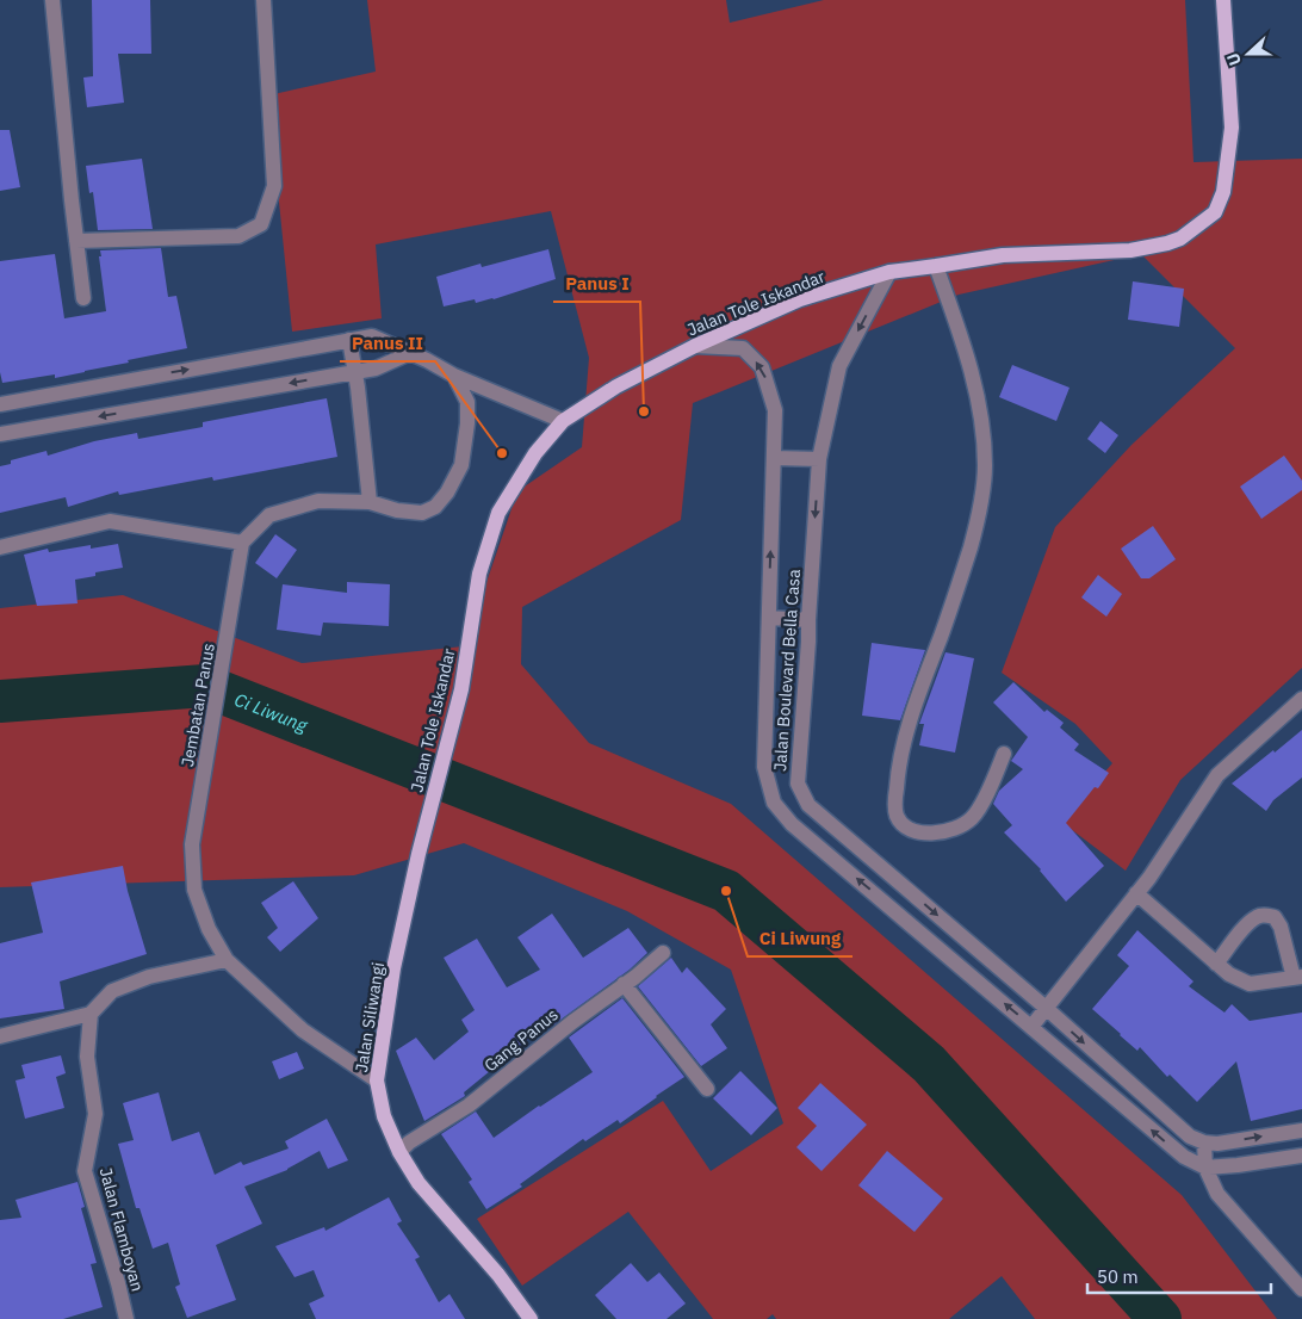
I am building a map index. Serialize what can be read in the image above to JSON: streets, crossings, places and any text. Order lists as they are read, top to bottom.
{
  "streets": {
    "main road": ["Jalan Tole Iskandar", "Jalan Siliwangi"],
    "street": [
      "Jalan Boulevard Bella Casa",
      "Jembatan Panus",
      "Gang Panus",
      "Jalan Flamboyan"
    ]
  },
  "crossings": [
    ["Jalan Tole Iskandar", "Jalan Boulevard Bella Casa"],
    ["Jalan Tole Iskandar", "Jalan Siliwangi"],
    ["Jembatan Panus", "Jalan Siliwangi"],
    ["Jalan Siliwangi", "Gang Panus"]
  ],
  "water": ["Ci Liwung"],
  "places": ["Panus I", "Panus II", "Ci Liwung"],
  "scale_bar": "50 m",
  "north": "left"
}
